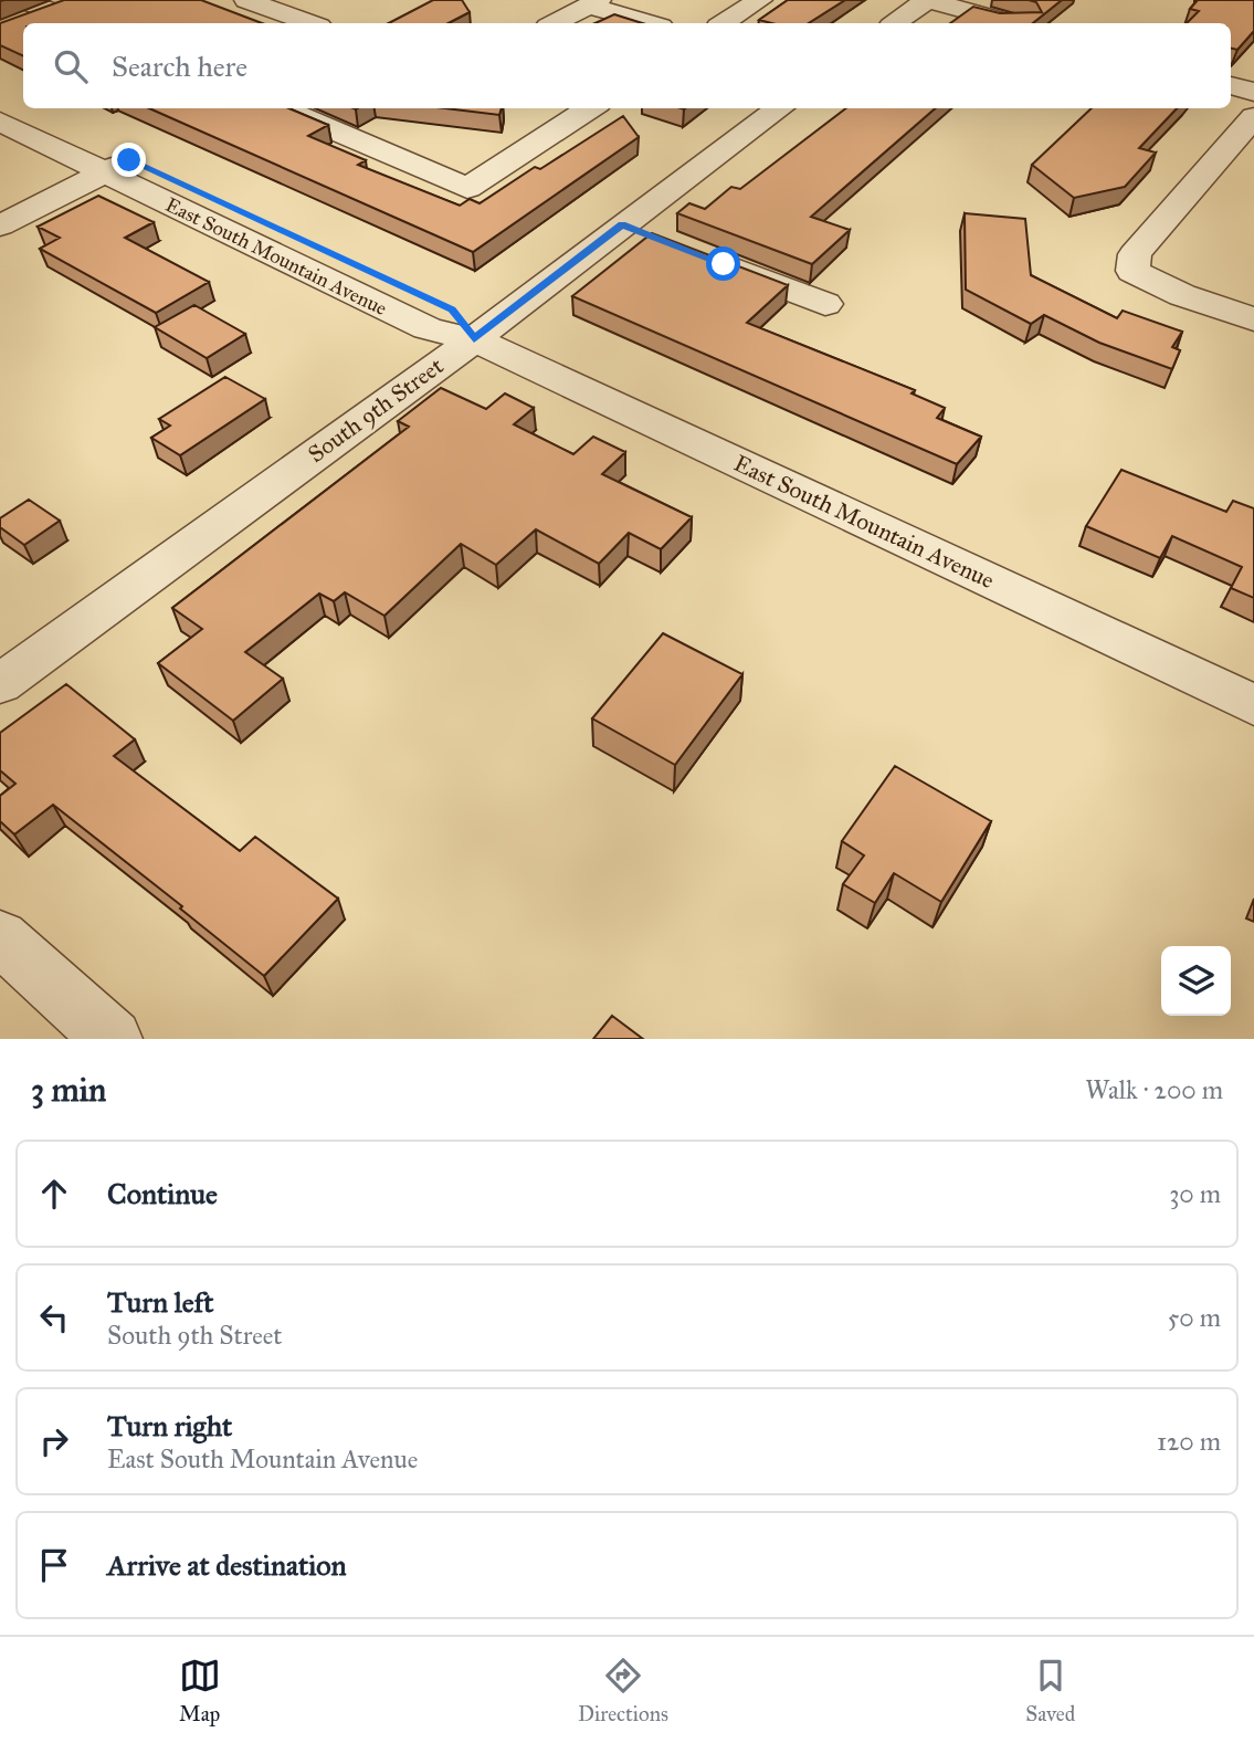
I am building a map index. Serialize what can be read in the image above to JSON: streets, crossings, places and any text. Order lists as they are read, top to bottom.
{
  "streets": {
    "street": ["East South Mountain Avenue", "South 9th Street"]
  },
  "crossings": [
    ["East South Mountain Avenue", "South 9th Street"]
  ],
  "page": {
    "search": "Search here",
    "heading": ["3 min", "Walk · 200 m"],
    "list": [
      ["Continue", "30 m"],
      ["Turn left", "South 9th Street", "50 m"],
      ["Turn right", "East South Mountain Avenue", "120 m"],
      "Arrive at destination"
    ],
    "nav": ["Map", "Directions", "Saved"]
  }
}
